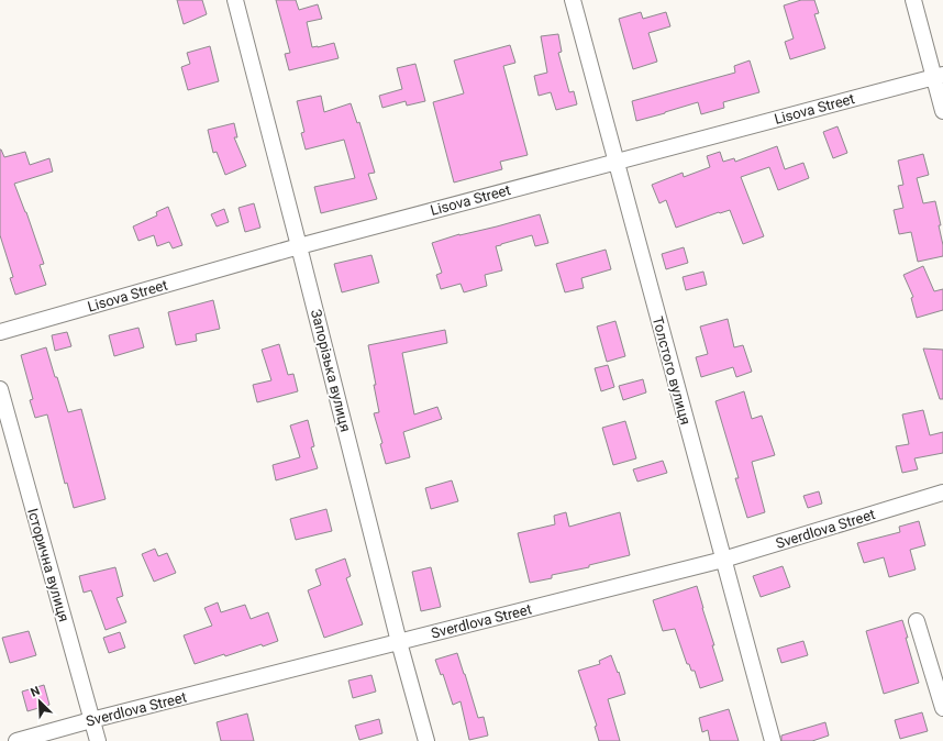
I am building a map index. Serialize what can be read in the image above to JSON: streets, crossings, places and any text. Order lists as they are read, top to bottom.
{
  "streets": {
    "street": [
      "Lisova Street",
      "Запорізька вулиця",
      "Толстого вулиця",
      "Sverdlova Street",
      "Історична вулиця"
    ]
  },
  "crossings": [
    ["Lisova Street", "Запорізька вулиця"],
    ["Lisova Street", "Толстого вулиця"],
    ["Запорізька вулиця", "Sverdlova Street"],
    ["Толстого вулиця", "Sverdlova Street"],
    ["Sverdlova Street", "Історична вулиця"]
  ],
  "north": "top left"
}
